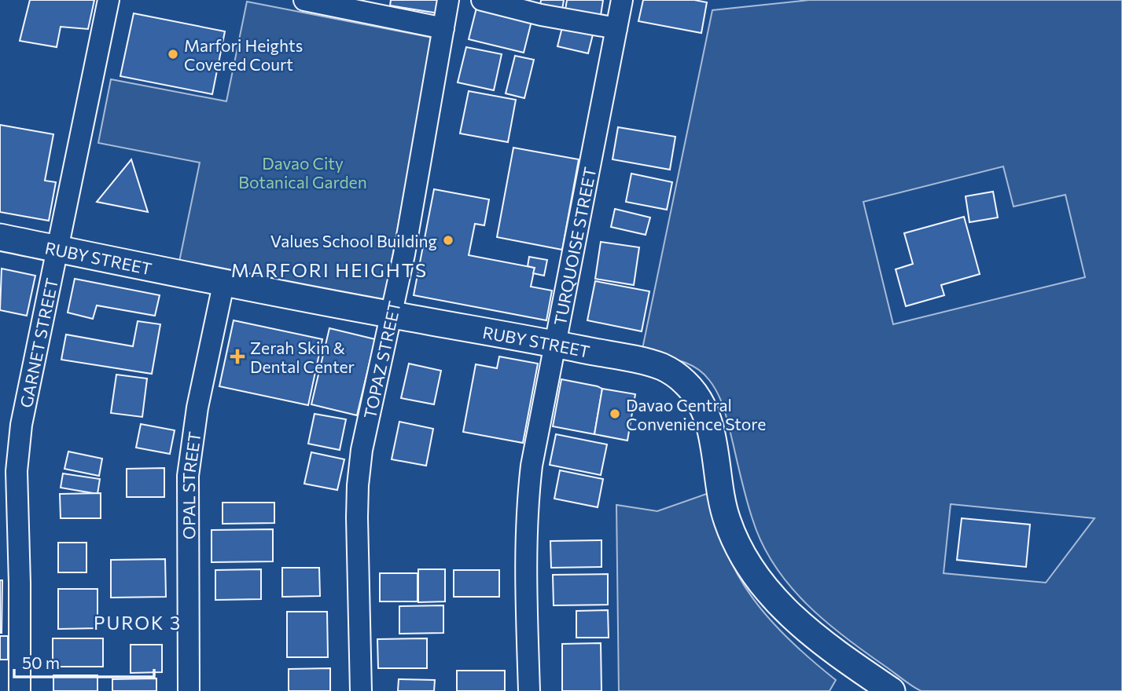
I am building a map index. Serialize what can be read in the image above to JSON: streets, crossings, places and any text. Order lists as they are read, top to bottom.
{
  "streets": {
    "main road": ["RUBY STREET"],
    "street": [
      "TURQUOISE STREET",
      "GARNET STREET",
      "TOPAZ STREET",
      "OPAL STREET"
    ]
  },
  "crossings": [
    ["TURQUOISE STREET", "RUBY STREET"],
    ["RUBY STREET", "GARNET STREET"],
    ["RUBY STREET", "TOPAZ STREET"],
    ["RUBY STREET", "OPAL STREET"]
  ],
  "districts": ["MARFORI HEIGHTS", "PUROK 3"],
  "parks": ["Davao City Botanical Garden"],
  "places": {
    "other": ["Marfori Heights Covered Court", "Values School Building", "Davao Central Convenience Store"],
    "health": ["Zerah Skin & Dental Center"]
  },
  "scale_bar": "50 m"
}
